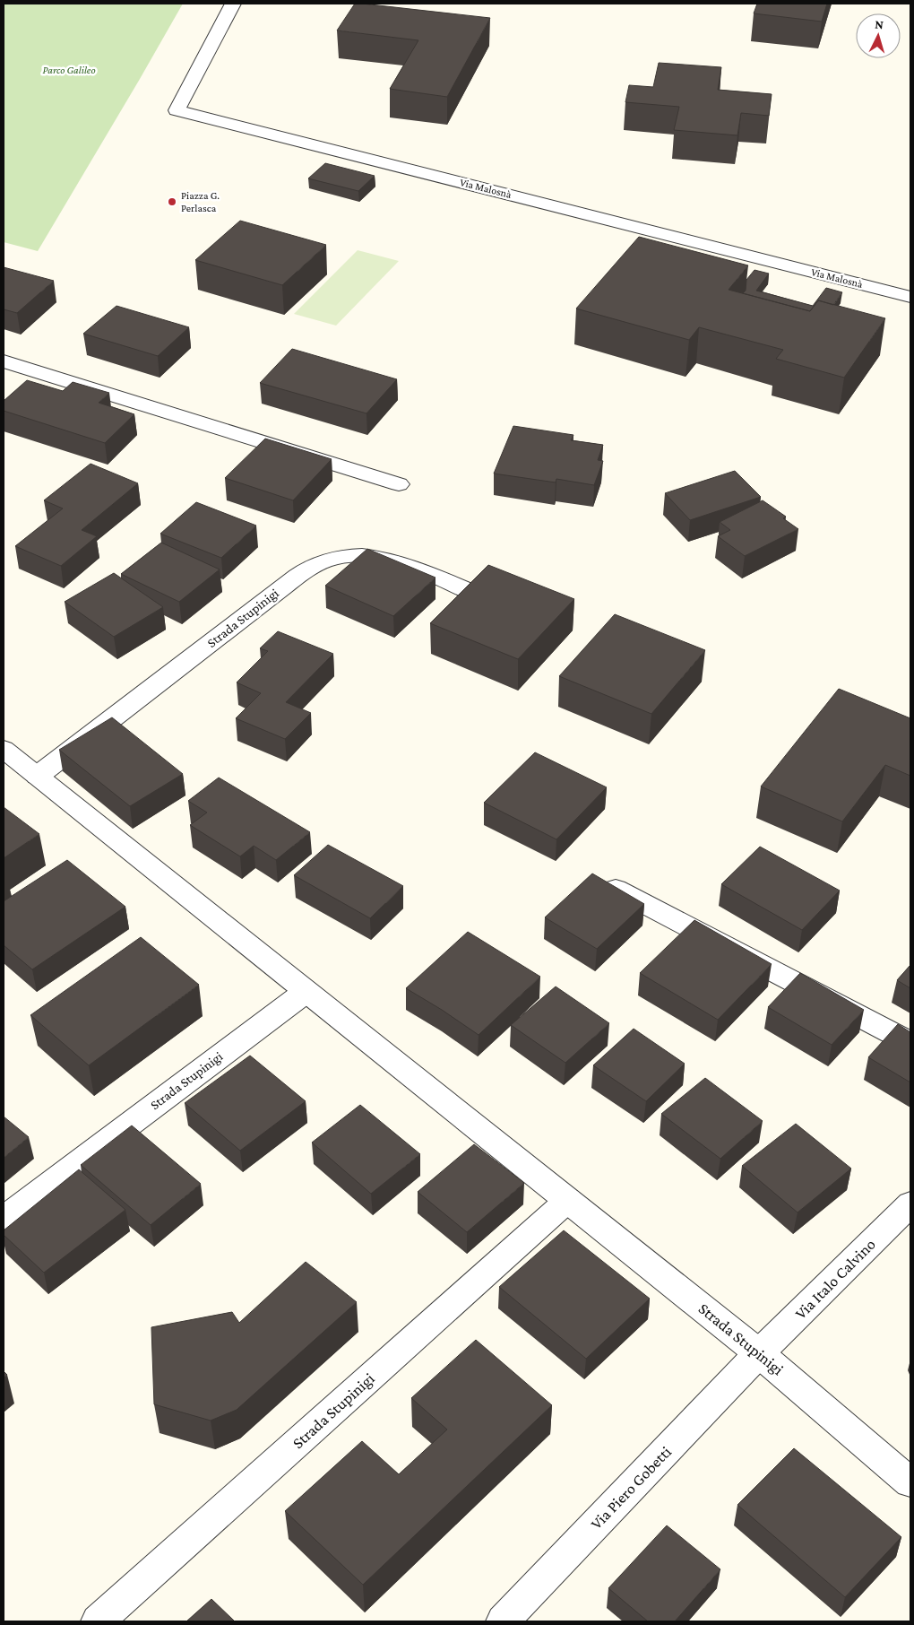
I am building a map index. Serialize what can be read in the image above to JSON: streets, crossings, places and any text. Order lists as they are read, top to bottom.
{
  "streets": {
    "street": [
      "Via Malosnà",
      "Strada Stupinigi",
      "Via Italo Calvino",
      "Via Piero Gobetti"
    ]
  },
  "crossings": [
    ["Strada Stupinigi", "Via Italo Calvino"],
    ["Strada Stupinigi", "Via Piero Gobetti"],
    ["Via Italo Calvino", "Via Piero Gobetti"]
  ],
  "parks": ["Parco Galileo"],
  "places": ["Piazza G. Perlasca"],
  "north": "top"
}
